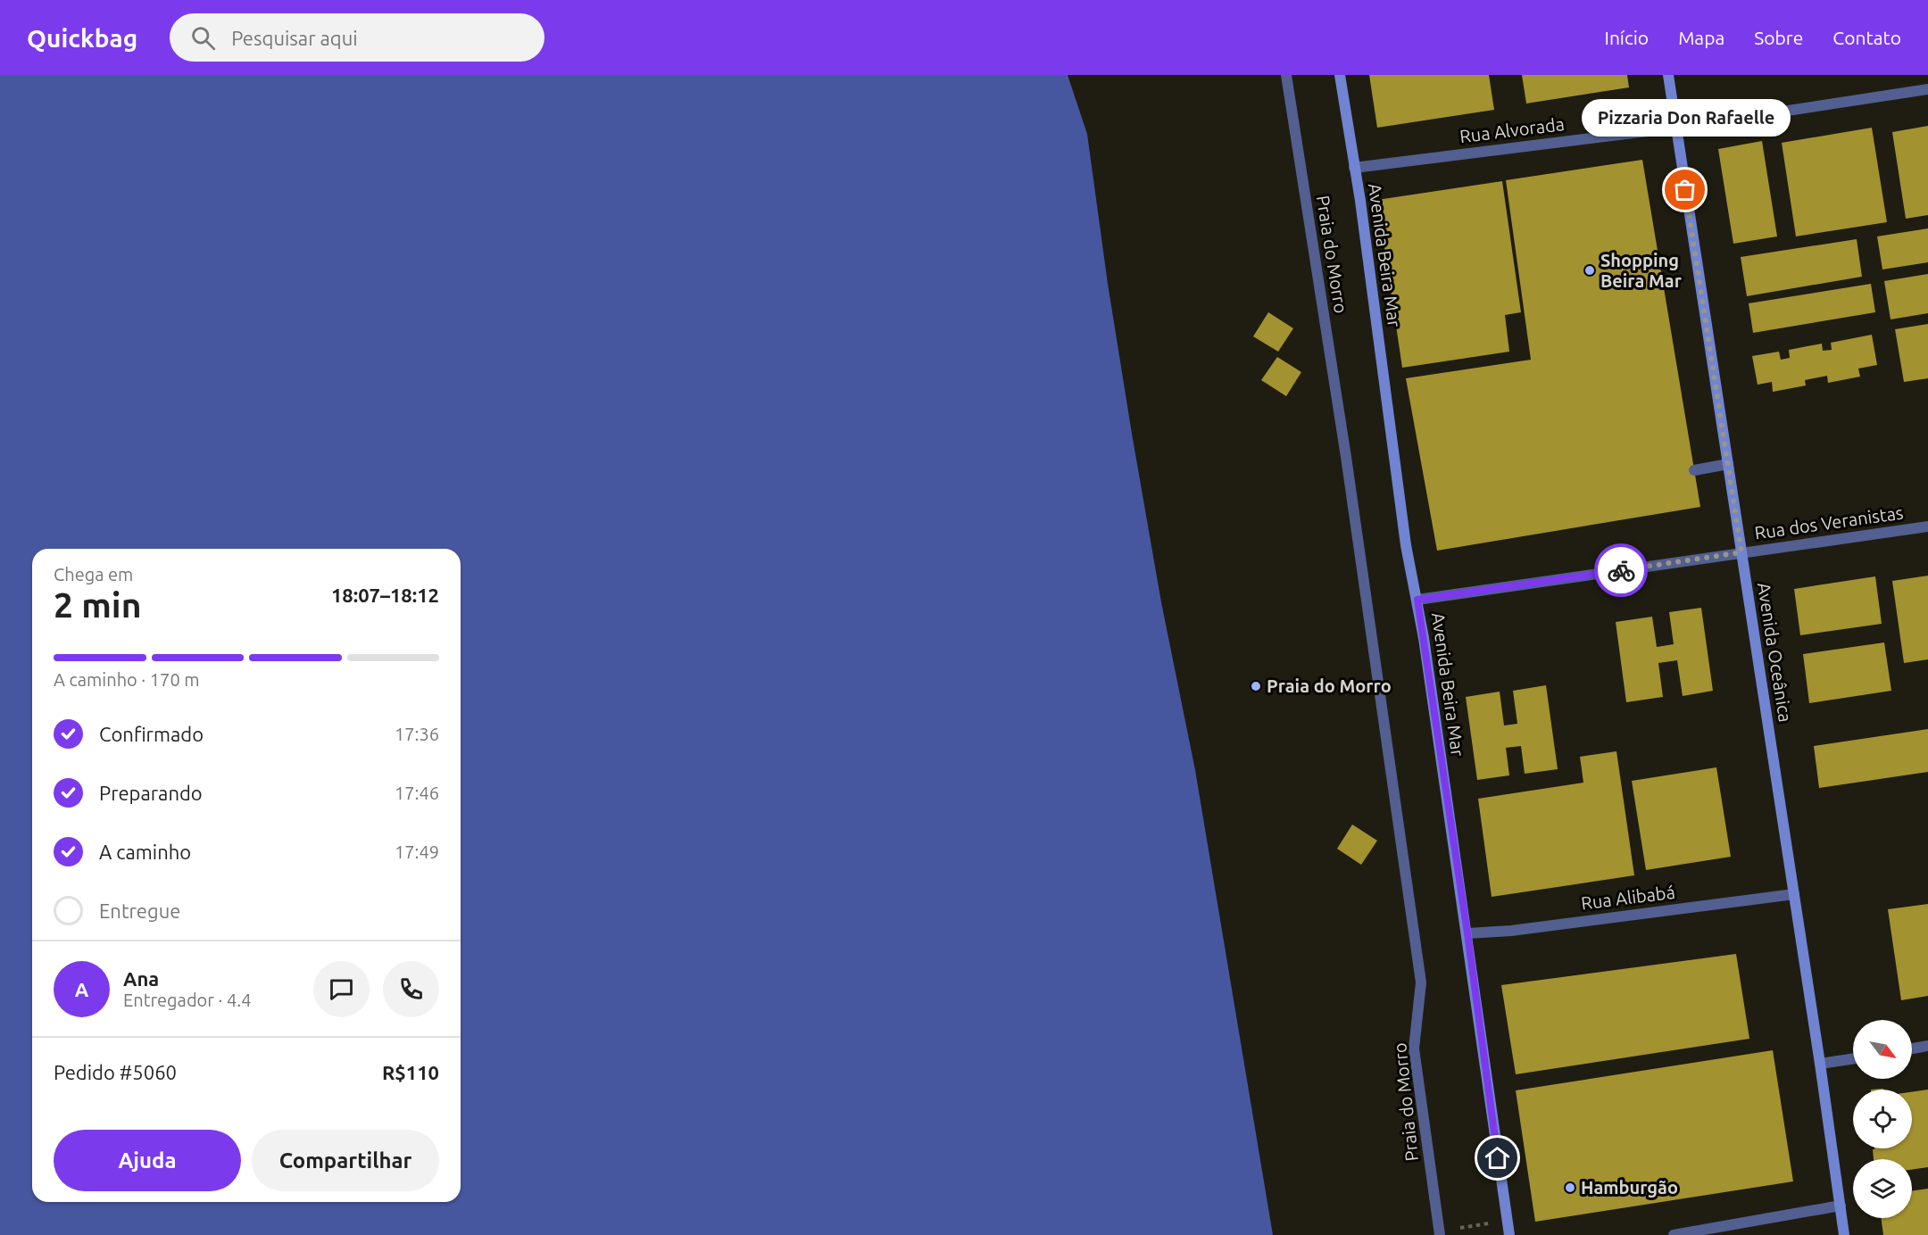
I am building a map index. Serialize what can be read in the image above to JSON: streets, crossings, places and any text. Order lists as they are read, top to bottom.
{
  "streets": {
    "street": [
      "Rua Alvorada",
      "Praia do Morro",
      "Avenida Beira Mar",
      "Rua dos Veranistas",
      "Avenida Oceânica",
      "Rua Alibabá"
    ]
  },
  "crossings": [
    ["Rua Alvorada", "Avenida Beira Mar"],
    ["Rua Alvorada", "Avenida Oceânica"],
    ["Avenida Beira Mar", "Rua dos Veranistas"],
    ["Avenida Beira Mar", "Rua Alibabá"],
    ["Rua dos Veranistas", "Avenida Oceânica"],
    ["Avenida Oceânica", "Rua Alibabá"]
  ],
  "places": [
    "Pizzaria Don Rafaelle",
    "Shopping Beira Mar",
    "Praia do Morro",
    "Hamburgão"
  ],
  "north": "bottom right",
  "page": {
    "header": "Quickbag",
    "search": "Pesquisar aqui",
    "nav": [
      "Início",
      "Mapa",
      "Sobre",
      "Contato"
    ],
    "bubble": "Pizzaria Don Rafaelle",
    "heading": ["2 min", "Chega em", "18:07–18:12"],
    "panel": [
      "Ana",
      "Entregador · 4.4",
      "Pedido #5060",
      "R$110"
    ],
    "bar": "A caminho · 170 m",
    "list": [
      ["Confirmado", "17:36"],
      ["Preparando", "17:46"],
      ["A caminho", "17:49"],
      "Entregue"
    ],
    "round": "A",
    "buttons": ["Ajuda", "Compartilhar"]
  }
}
